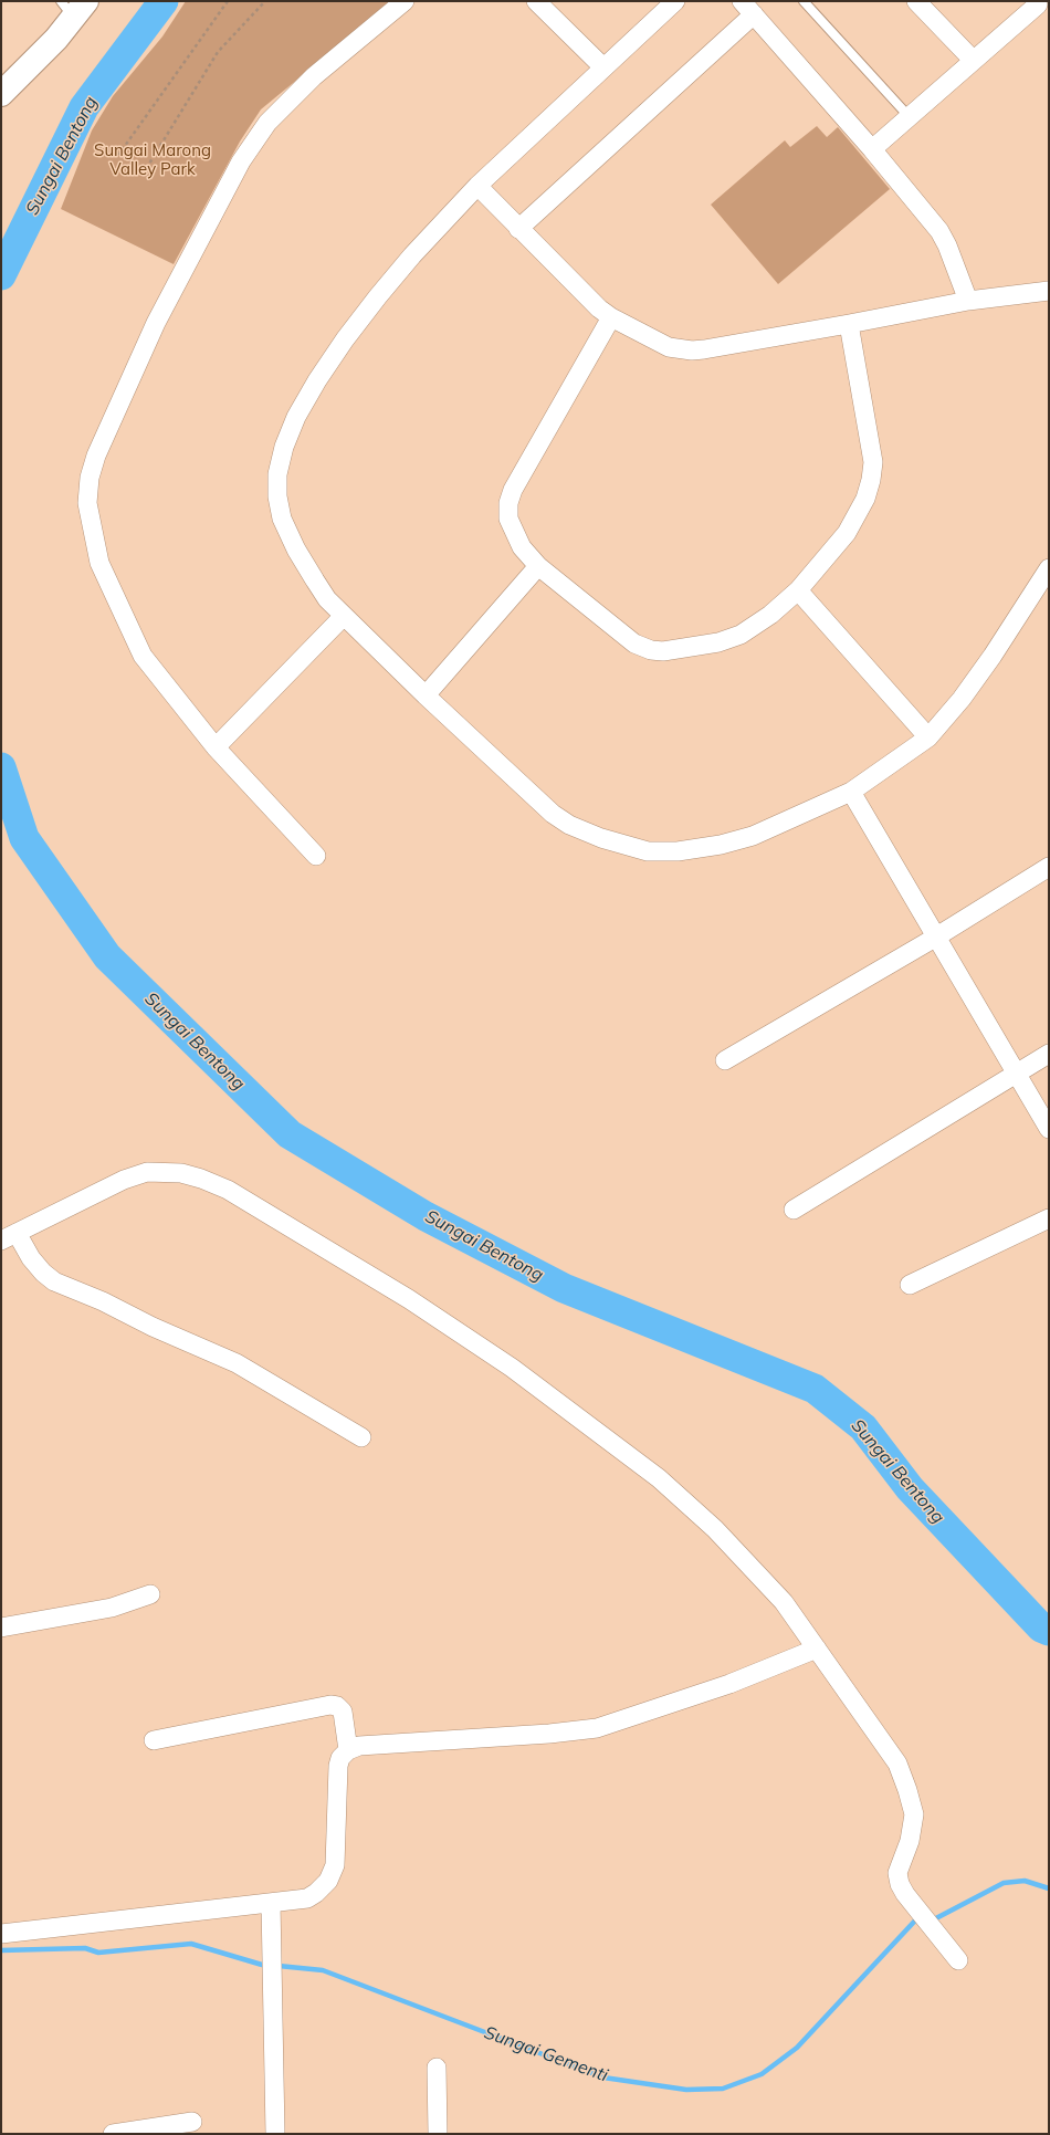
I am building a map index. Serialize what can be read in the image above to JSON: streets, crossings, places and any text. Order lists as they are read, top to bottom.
{
  "water": ["Sungai Bentong", "Sungai Gementi"],
  "parks": ["Sungai Marong Valley Park"]
}
